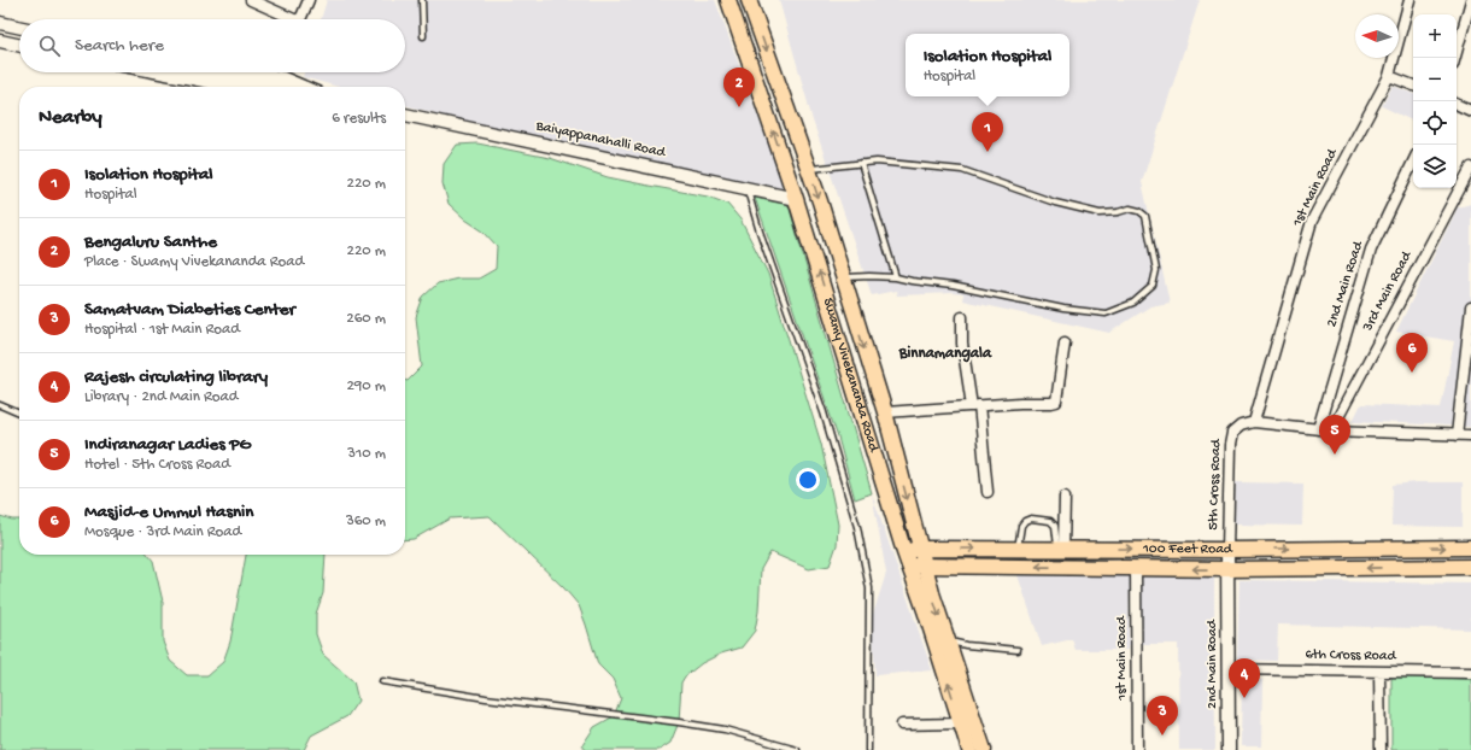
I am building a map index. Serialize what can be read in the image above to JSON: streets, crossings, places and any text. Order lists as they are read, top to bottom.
{
  "streets": {
    "main road": ["Swamy Vivekananda Road", "100 Feet Road"],
    "street": [
      "Baiyappanahalli Road",
      "1st Main Road",
      "2nd Main Road",
      "3rd Main Road",
      "5th Cross Road",
      "6th Cross Road"
    ]
  },
  "crossings": [
    ["Baiyappanahalli Road", "Swamy Vivekananda Road"],
    ["1st Main Road", "5th Cross Road"],
    ["1st Main Road", "100 Feet Road"],
    ["2nd Main Road", "5th Cross Road"],
    ["2nd Main Road", "100 Feet Road"],
    ["2nd Main Road", "6th Cross Road"],
    ["Swamy Vivekananda Road", "100 Feet Road"],
    ["5th Cross Road", "100 Feet Road"]
  ],
  "districts": ["Binnamangala"],
  "north": "left",
  "page": {
    "map_buttons": ["+", "−"],
    "search": "Search here",
    "popup": ["Isolation Hospital", "Hospital"],
    "pins": [
      "2",
      "1",
      "6",
      "5",
      "4",
      "3"
    ],
    "heading": ["Nearby", "6 results"],
    "list": [
      {
        "mark": "1",
        "name": "Isolation Hospital",
        "note": "Hospital",
        "value": "220 m"
      },
      {
        "mark": "2",
        "name": "Bengaluru Santhe",
        "note": "Place · Swamy Vivekananda Road",
        "value": "220 m"
      },
      {
        "mark": "3",
        "name": "Samatvam Diabeties Center",
        "note": "Hospital · 1st Main Road",
        "value": "260 m"
      },
      {
        "mark": "4",
        "name": "Rajesh circulating library",
        "note": "Library · 2nd Main Road",
        "value": "290 m"
      },
      {
        "mark": "5",
        "name": "Indiranagar Ladies PG",
        "note": "Hotel · 5th Cross Road",
        "value": "310 m"
      },
      {
        "mark": "6",
        "name": "Masjid-e Ummul Hasnin",
        "note": "Mosque · 3rd Main Road",
        "value": "360 m"
      }
    ]
  }
}
